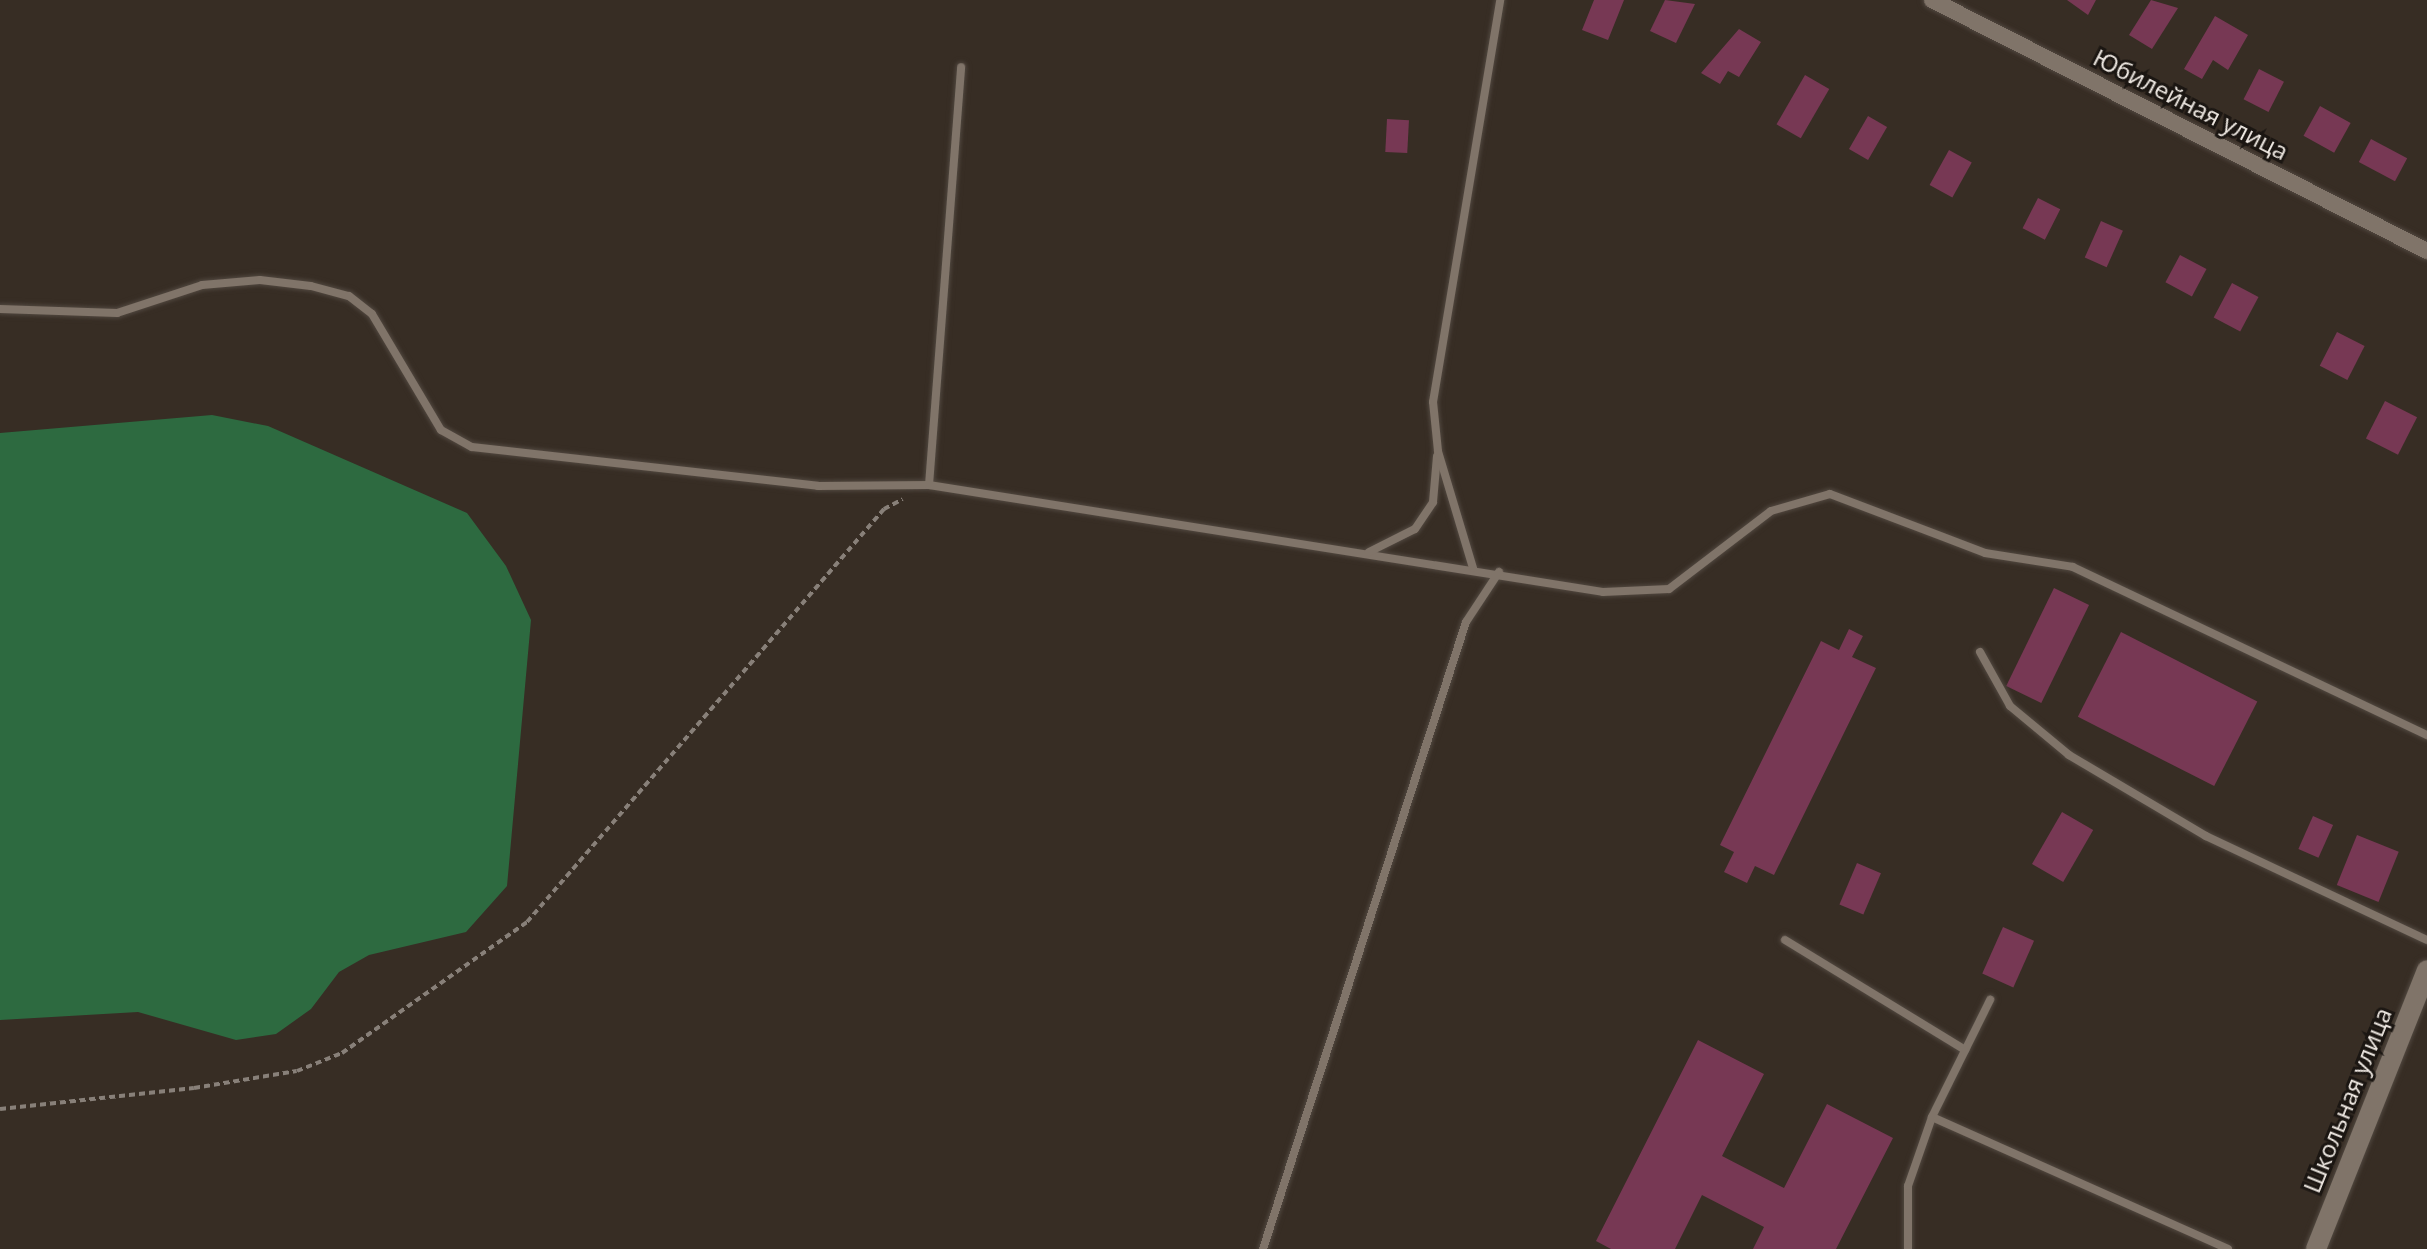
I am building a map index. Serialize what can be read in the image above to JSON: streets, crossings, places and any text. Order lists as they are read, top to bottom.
{
  "streets": {
    "street": ["Юбилейная улица", "Школьная улица"]
  }
}
